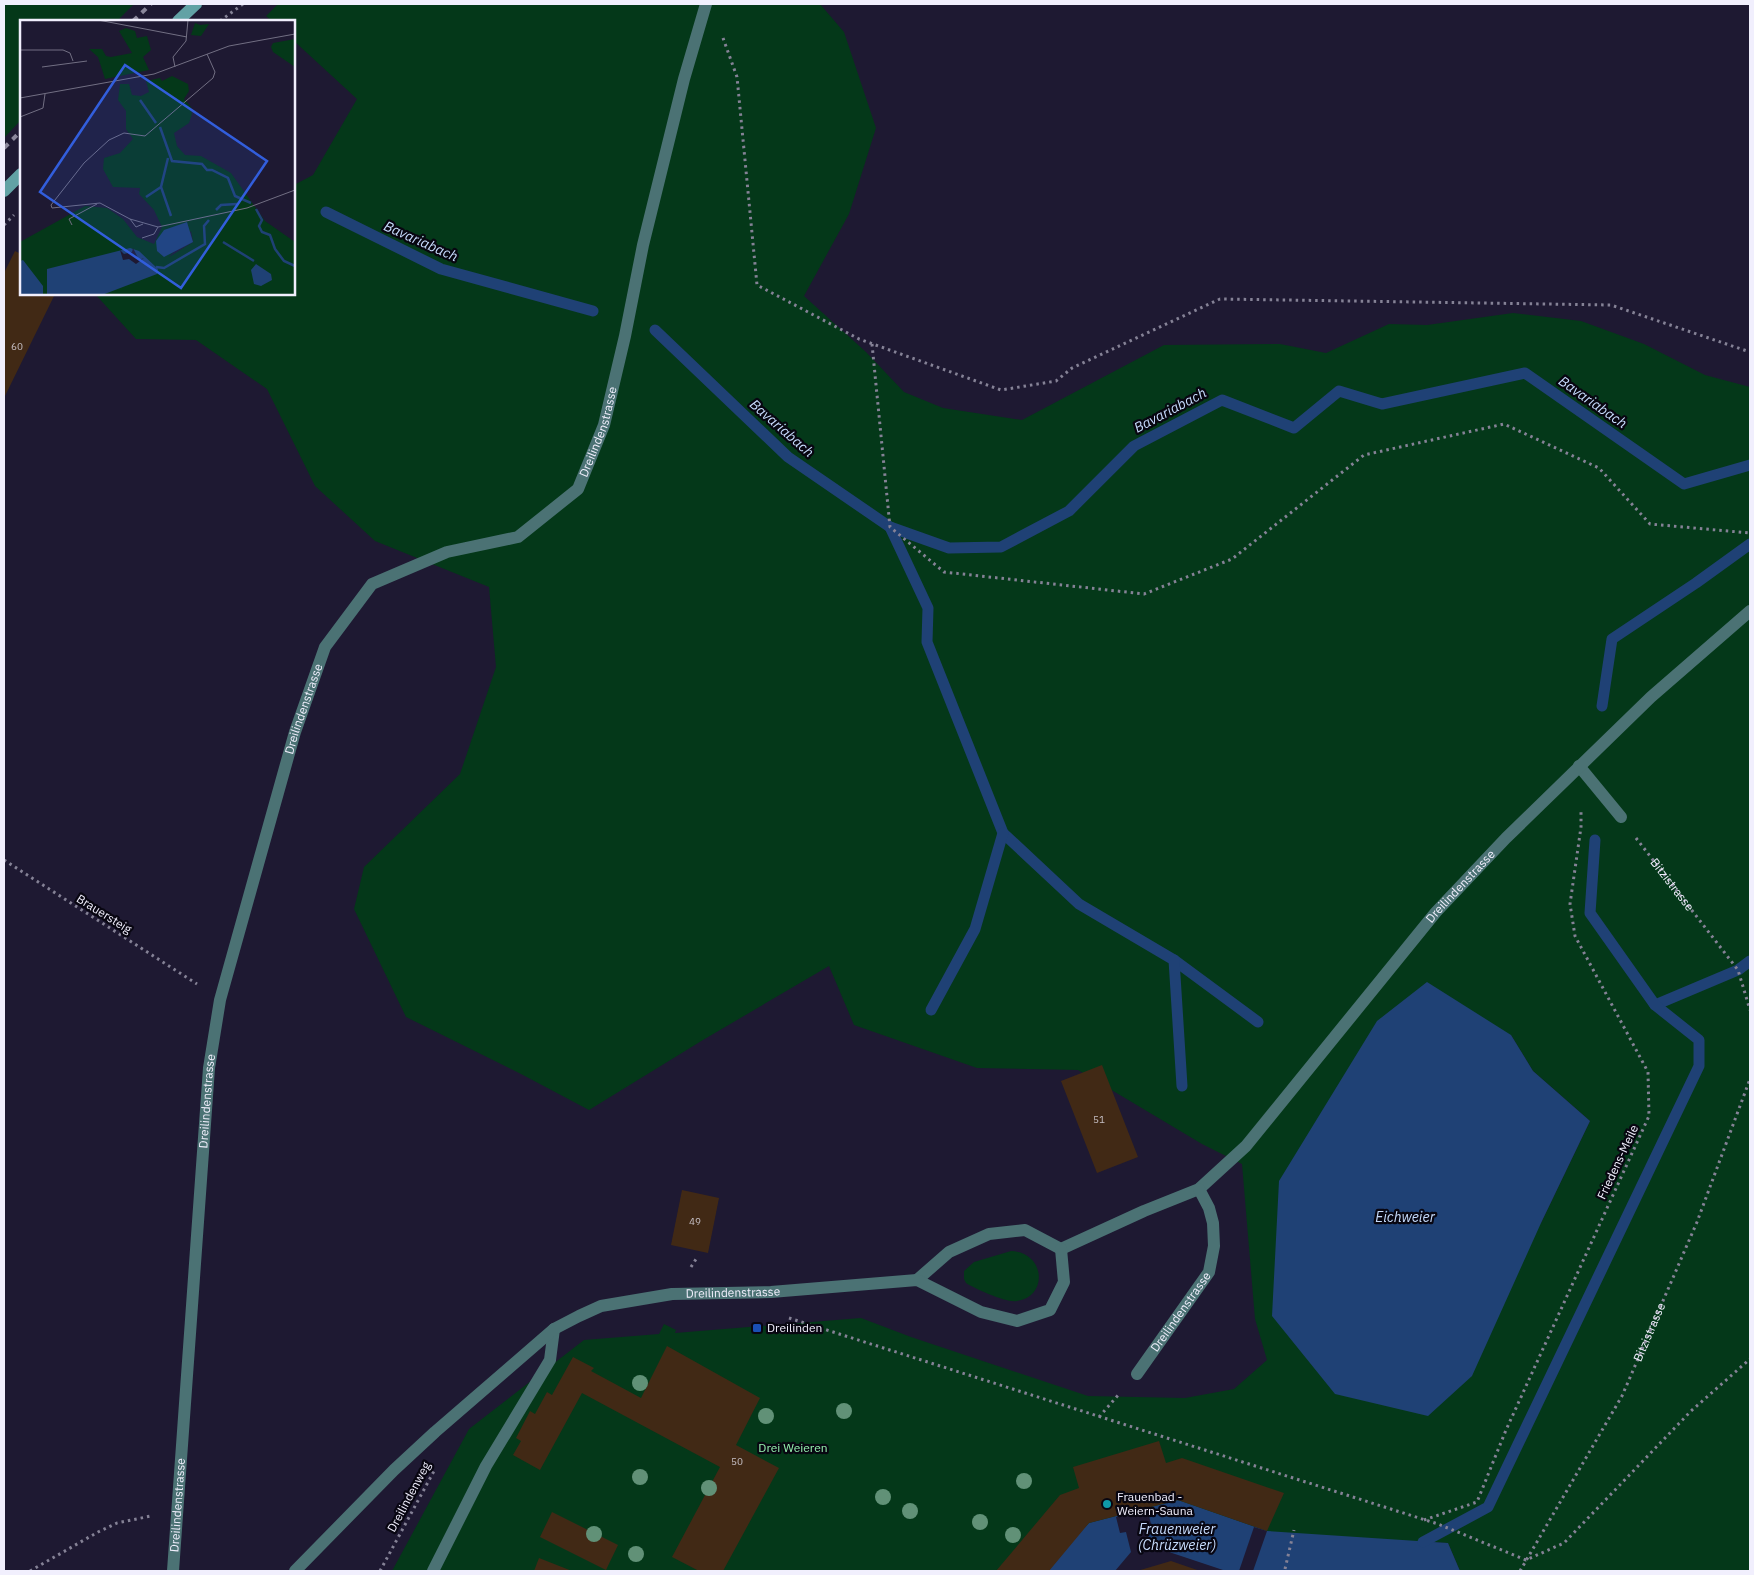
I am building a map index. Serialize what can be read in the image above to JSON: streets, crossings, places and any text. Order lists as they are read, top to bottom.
{
  "streets": {
    "street": ["Dreilindenstrasse"],
    "path": [
      "Bitzistrasse",
      "Brauersteig",
      "Friedens-Meile",
      "Dreilindenweg"
    ]
  },
  "crossings": [
    ["Dreilindenstrasse", "Friedens-Meile"]
  ],
  "water": ["Bavariabach", "Eichweier", "Frauenweier (Chrüzweier)"],
  "parks": ["Drei Weieren"],
  "places": {
    "transit": ["Dreilinden"],
    "other": ["Frauenbad - Weiern-Sauna"]
  },
  "house_numbers": [
    "60",
    "51",
    "49",
    "50"
  ]
}
